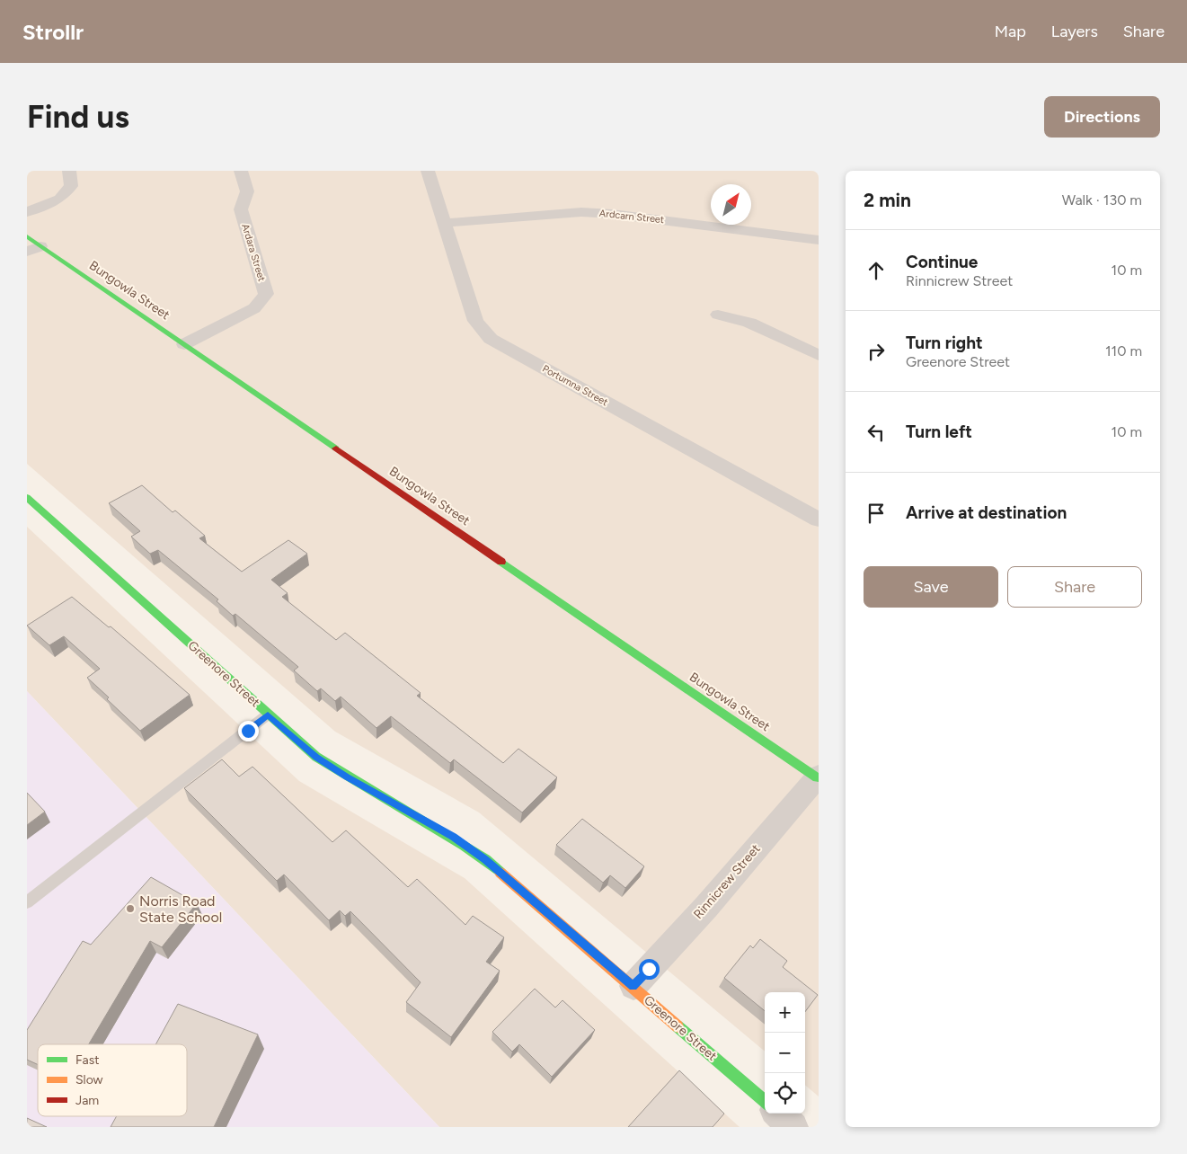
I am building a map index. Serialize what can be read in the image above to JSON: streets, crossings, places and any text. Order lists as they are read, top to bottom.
{
  "streets": {
    "street": [
      "Ardcarn Street",
      "Ardara Street",
      "Bungowla Street",
      "Portumna Street",
      "Greenore Street",
      "Rinnicrew Street"
    ]
  },
  "crossings": [
    ["Ardcarn Street", "Portumna Street"],
    ["Ardara Street", "Bungowla Street"],
    ["Bungowla Street", "Rinnicrew Street"],
    ["Greenore Street", "Rinnicrew Street"]
  ],
  "places": ["Norris Road State School"],
  "legend": ["Fast", "Slow", "Jam"],
  "north": "top right",
  "page": {
    "header": "Strollr",
    "nav": ["Map", "Layers", "Share"],
    "buttons": [
      "Directions",
      ["Save", "Share"]
    ],
    "title": "Find us",
    "heading": ["2 min", "Walk · 130 m"],
    "list": [
      ["Continue", "Rinnicrew Street", "10 m"],
      ["Turn right", "Greenore Street", "110 m"],
      ["Turn left", "10 m"],
      "Arrive at destination"
    ],
    "map_buttons": ["+", "−"]
  }
}
